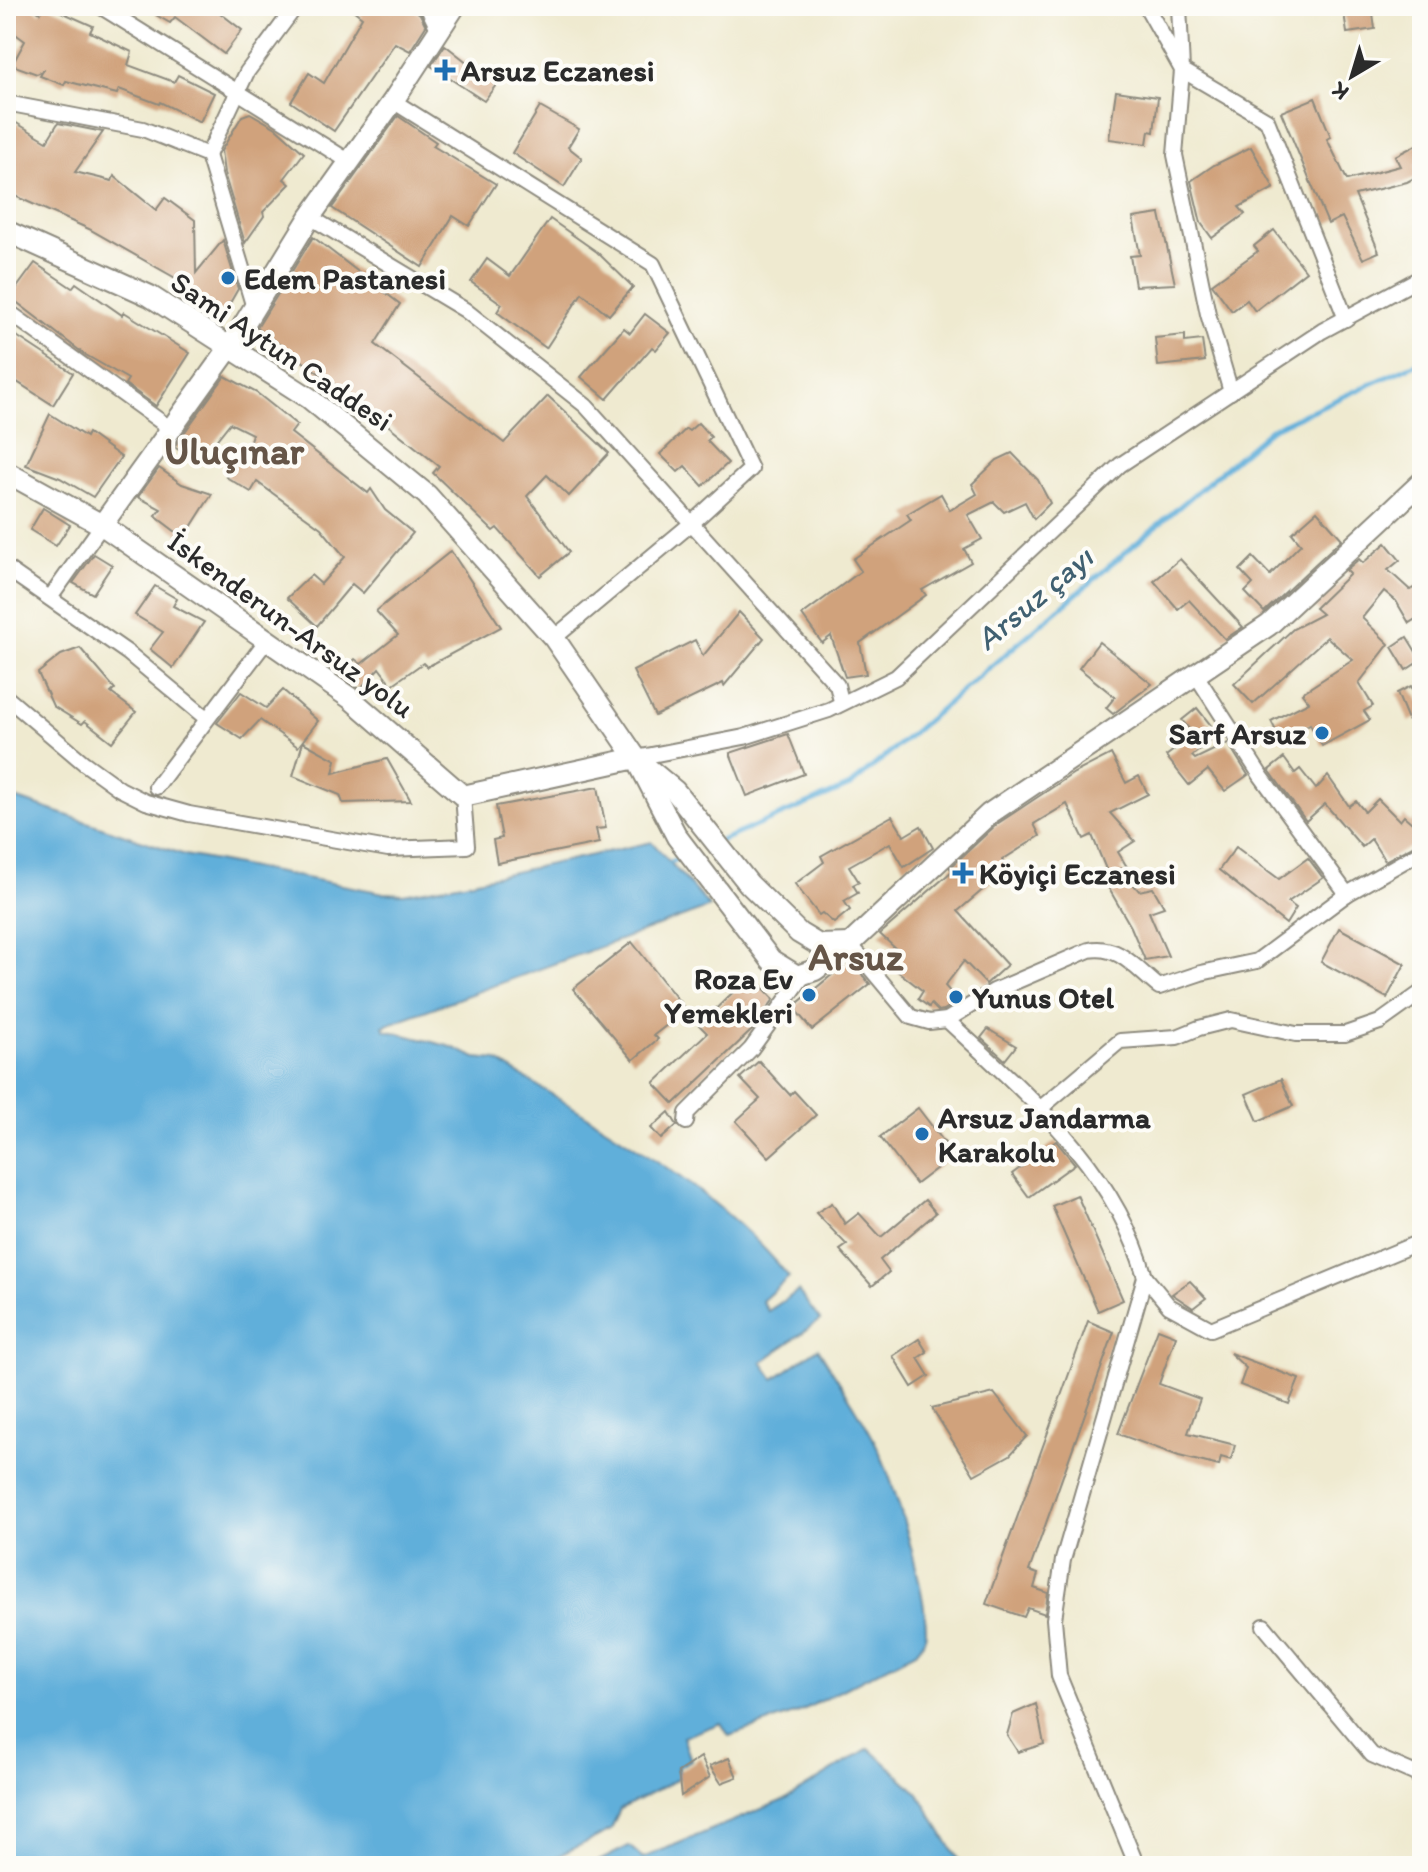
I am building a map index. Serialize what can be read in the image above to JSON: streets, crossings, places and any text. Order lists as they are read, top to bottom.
{
  "streets": {
    "main road": ["Sami Aytun Caddesi", "İskenderun-Arsuz yolu"]
  },
  "districts": ["Uluçınar", "Arsuz"],
  "water": ["Arsuz çayı"],
  "places": {
    "health": ["Arsuz Eczanesi", "Köyiçi Eczanesi"],
    "other": [
      "Edem Pastanesi",
      "Sarf Arsuz",
      "Roza Ev Yemekleri",
      "Yunus Otel",
      "Arsuz Jandarma Karakolu"
    ]
  },
  "north": "bottom left"
}
